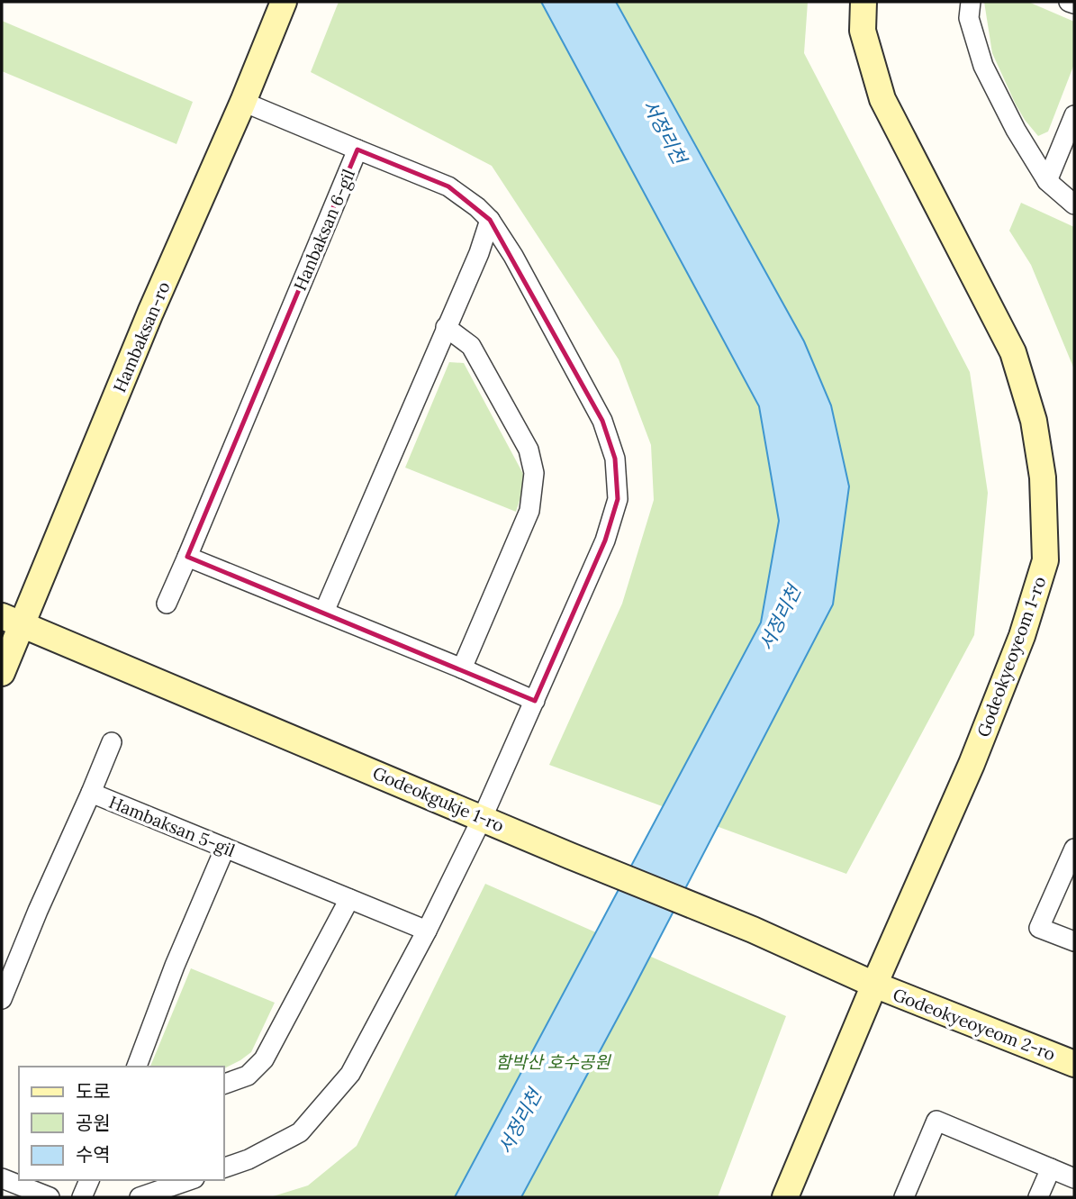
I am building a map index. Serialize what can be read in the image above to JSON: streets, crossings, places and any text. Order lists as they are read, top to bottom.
{
  "streets": {
    "street": [
      "Hanbaksan 6-gil",
      "Hambaksan-ro",
      "Godeokyeoyeom 1-ro",
      "Godeokgukje 1-ro",
      "Hambaksan 5-gil",
      "Godeokyeoyeom 2-ro"
    ]
  },
  "crossings": [
    ["Hanbaksan 6-gil", "Godeokgukje 1-ro"],
    ["Hambaksan-ro", "Godeokgukje 1-ro"],
    ["Godeokyeoyeom 1-ro", "Godeokgukje 1-ro"],
    ["Godeokyeoyeom 1-ro", "Godeokyeoyeom 2-ro"],
    ["Godeokgukje 1-ro", "Godeokyeoyeom 2-ro"]
  ],
  "water": ["서정리천"],
  "parks": ["함박산 호수공원"],
  "legend": ["도로", "공원", "수역"]
}
